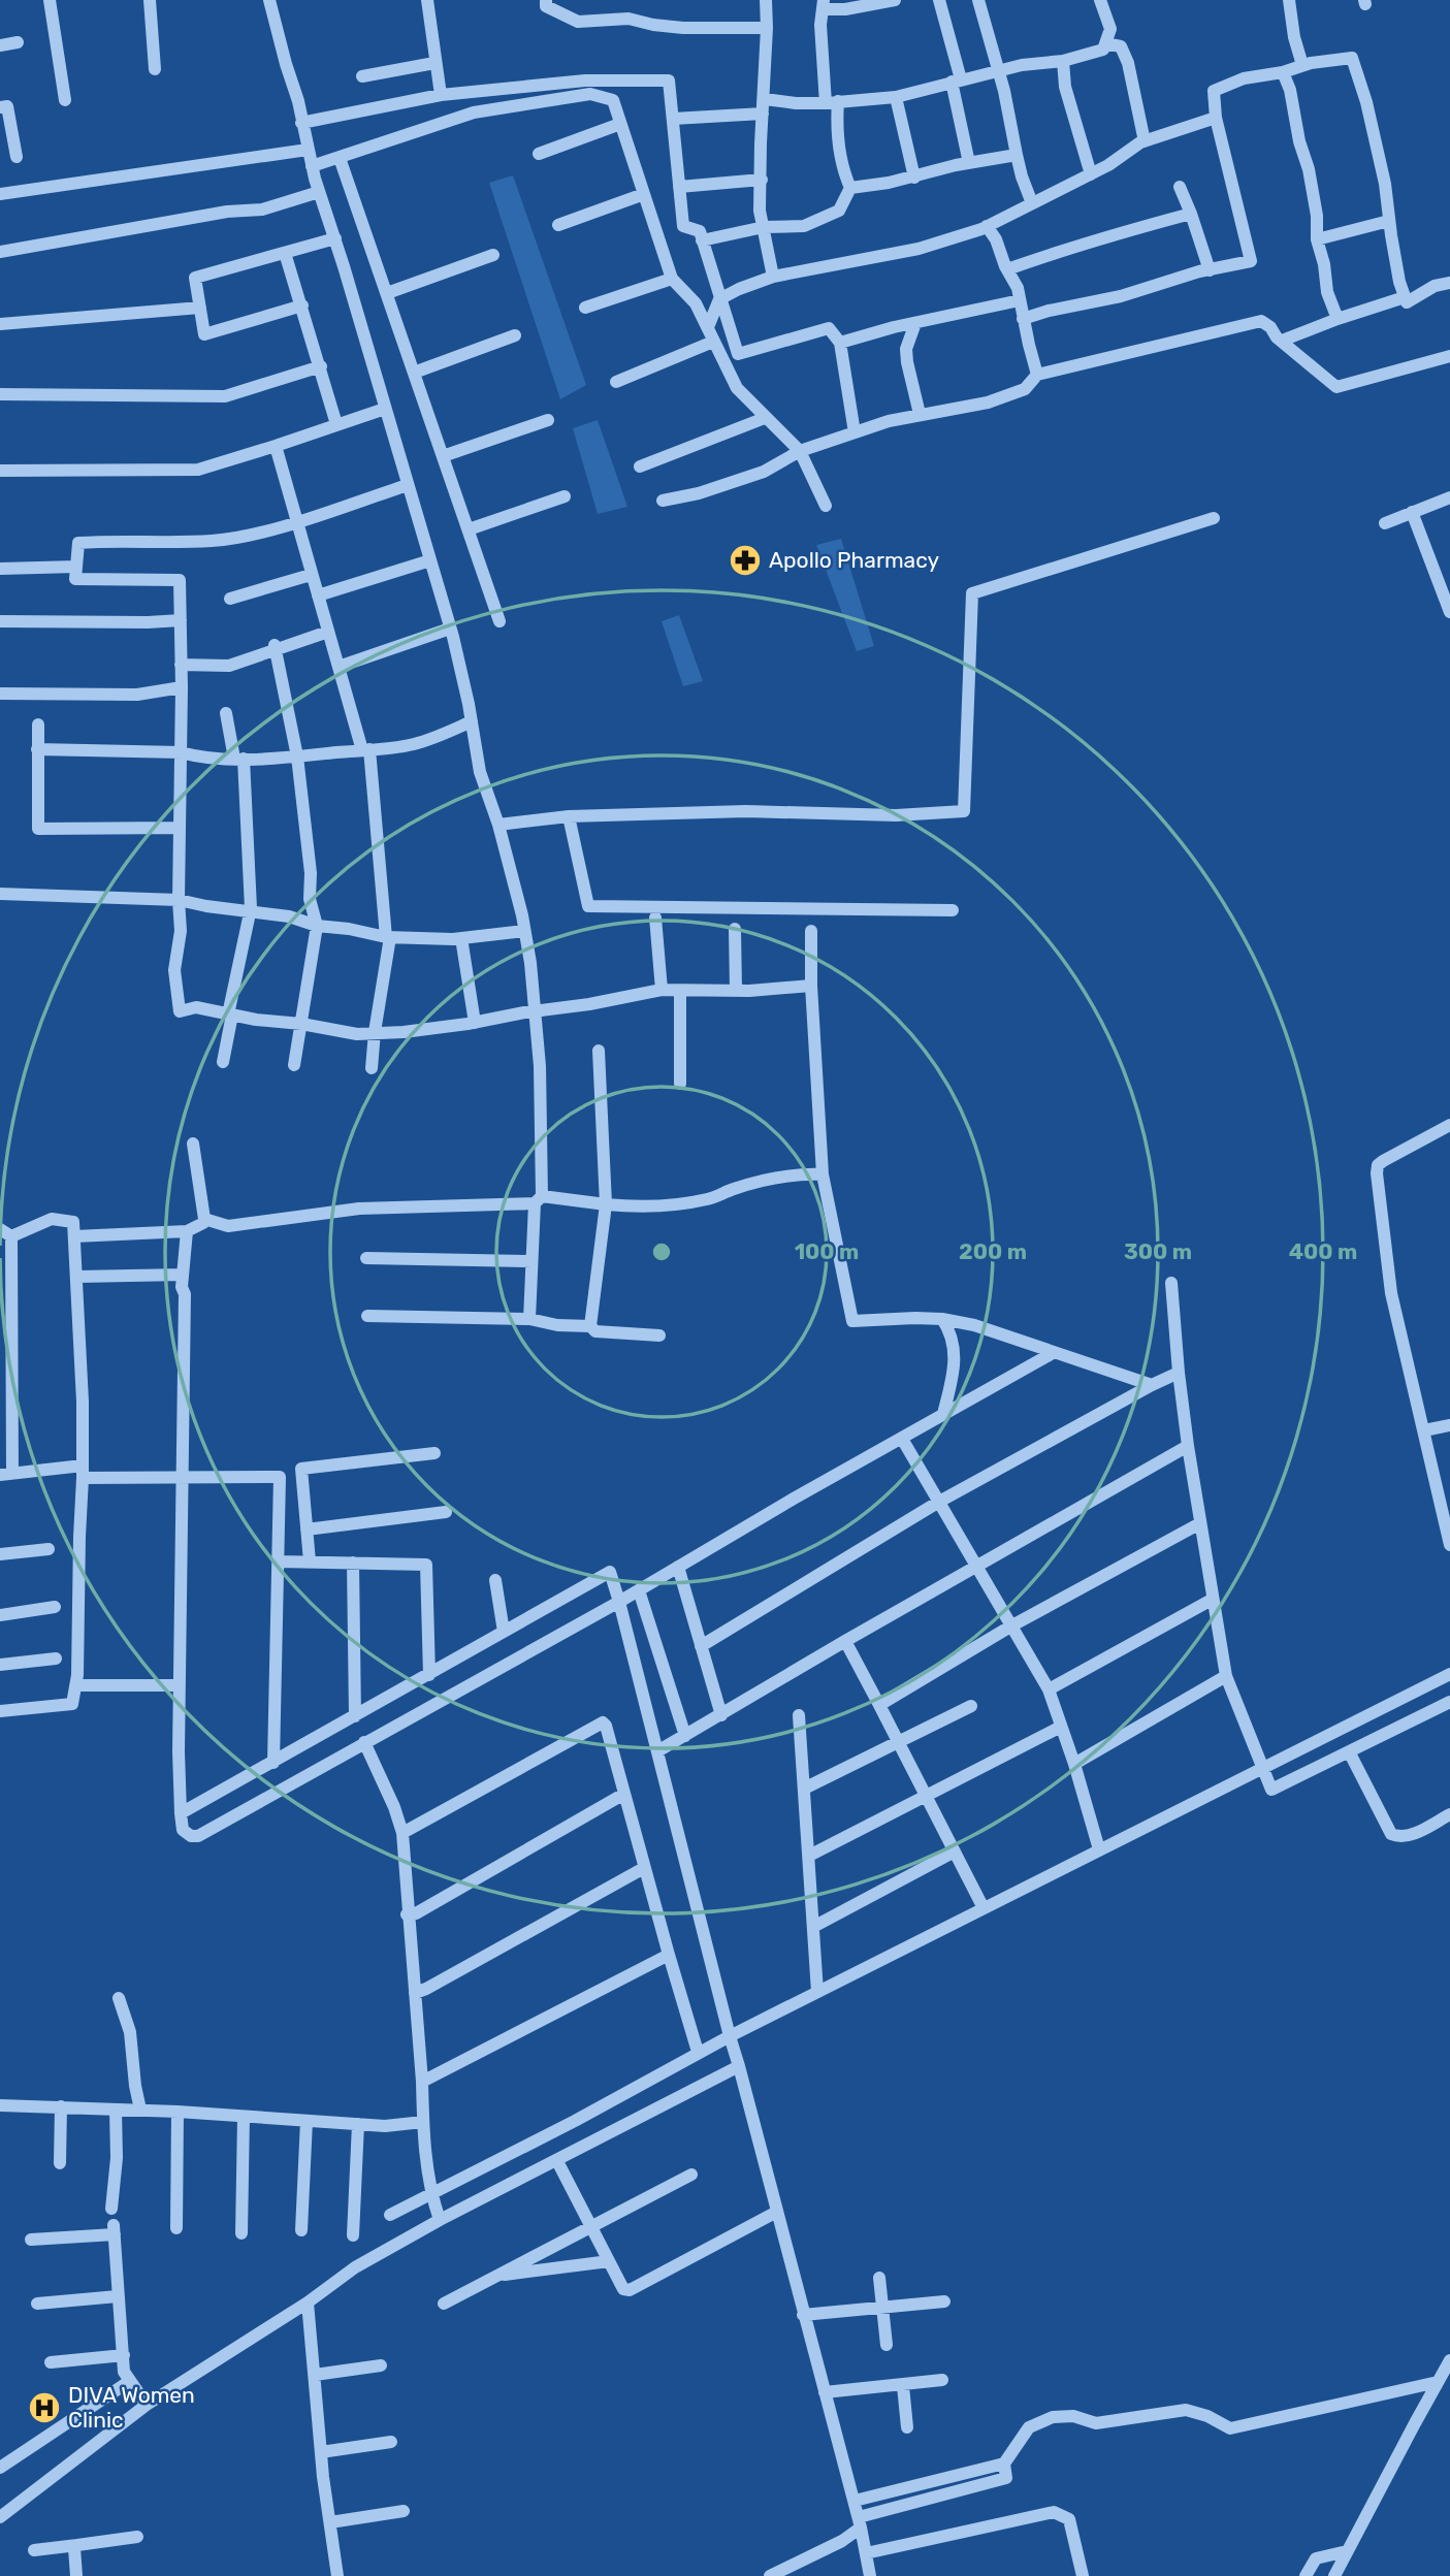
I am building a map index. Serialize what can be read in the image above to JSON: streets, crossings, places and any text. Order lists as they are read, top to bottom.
{
  "places": {
    "pharmacy": ["Apollo Pharmacy"],
    "hospital": ["DIVA Women Clinic"]
  },
  "rings": [
    "100 m",
    "200 m",
    "300 m",
    "400 m"
  ]
}
